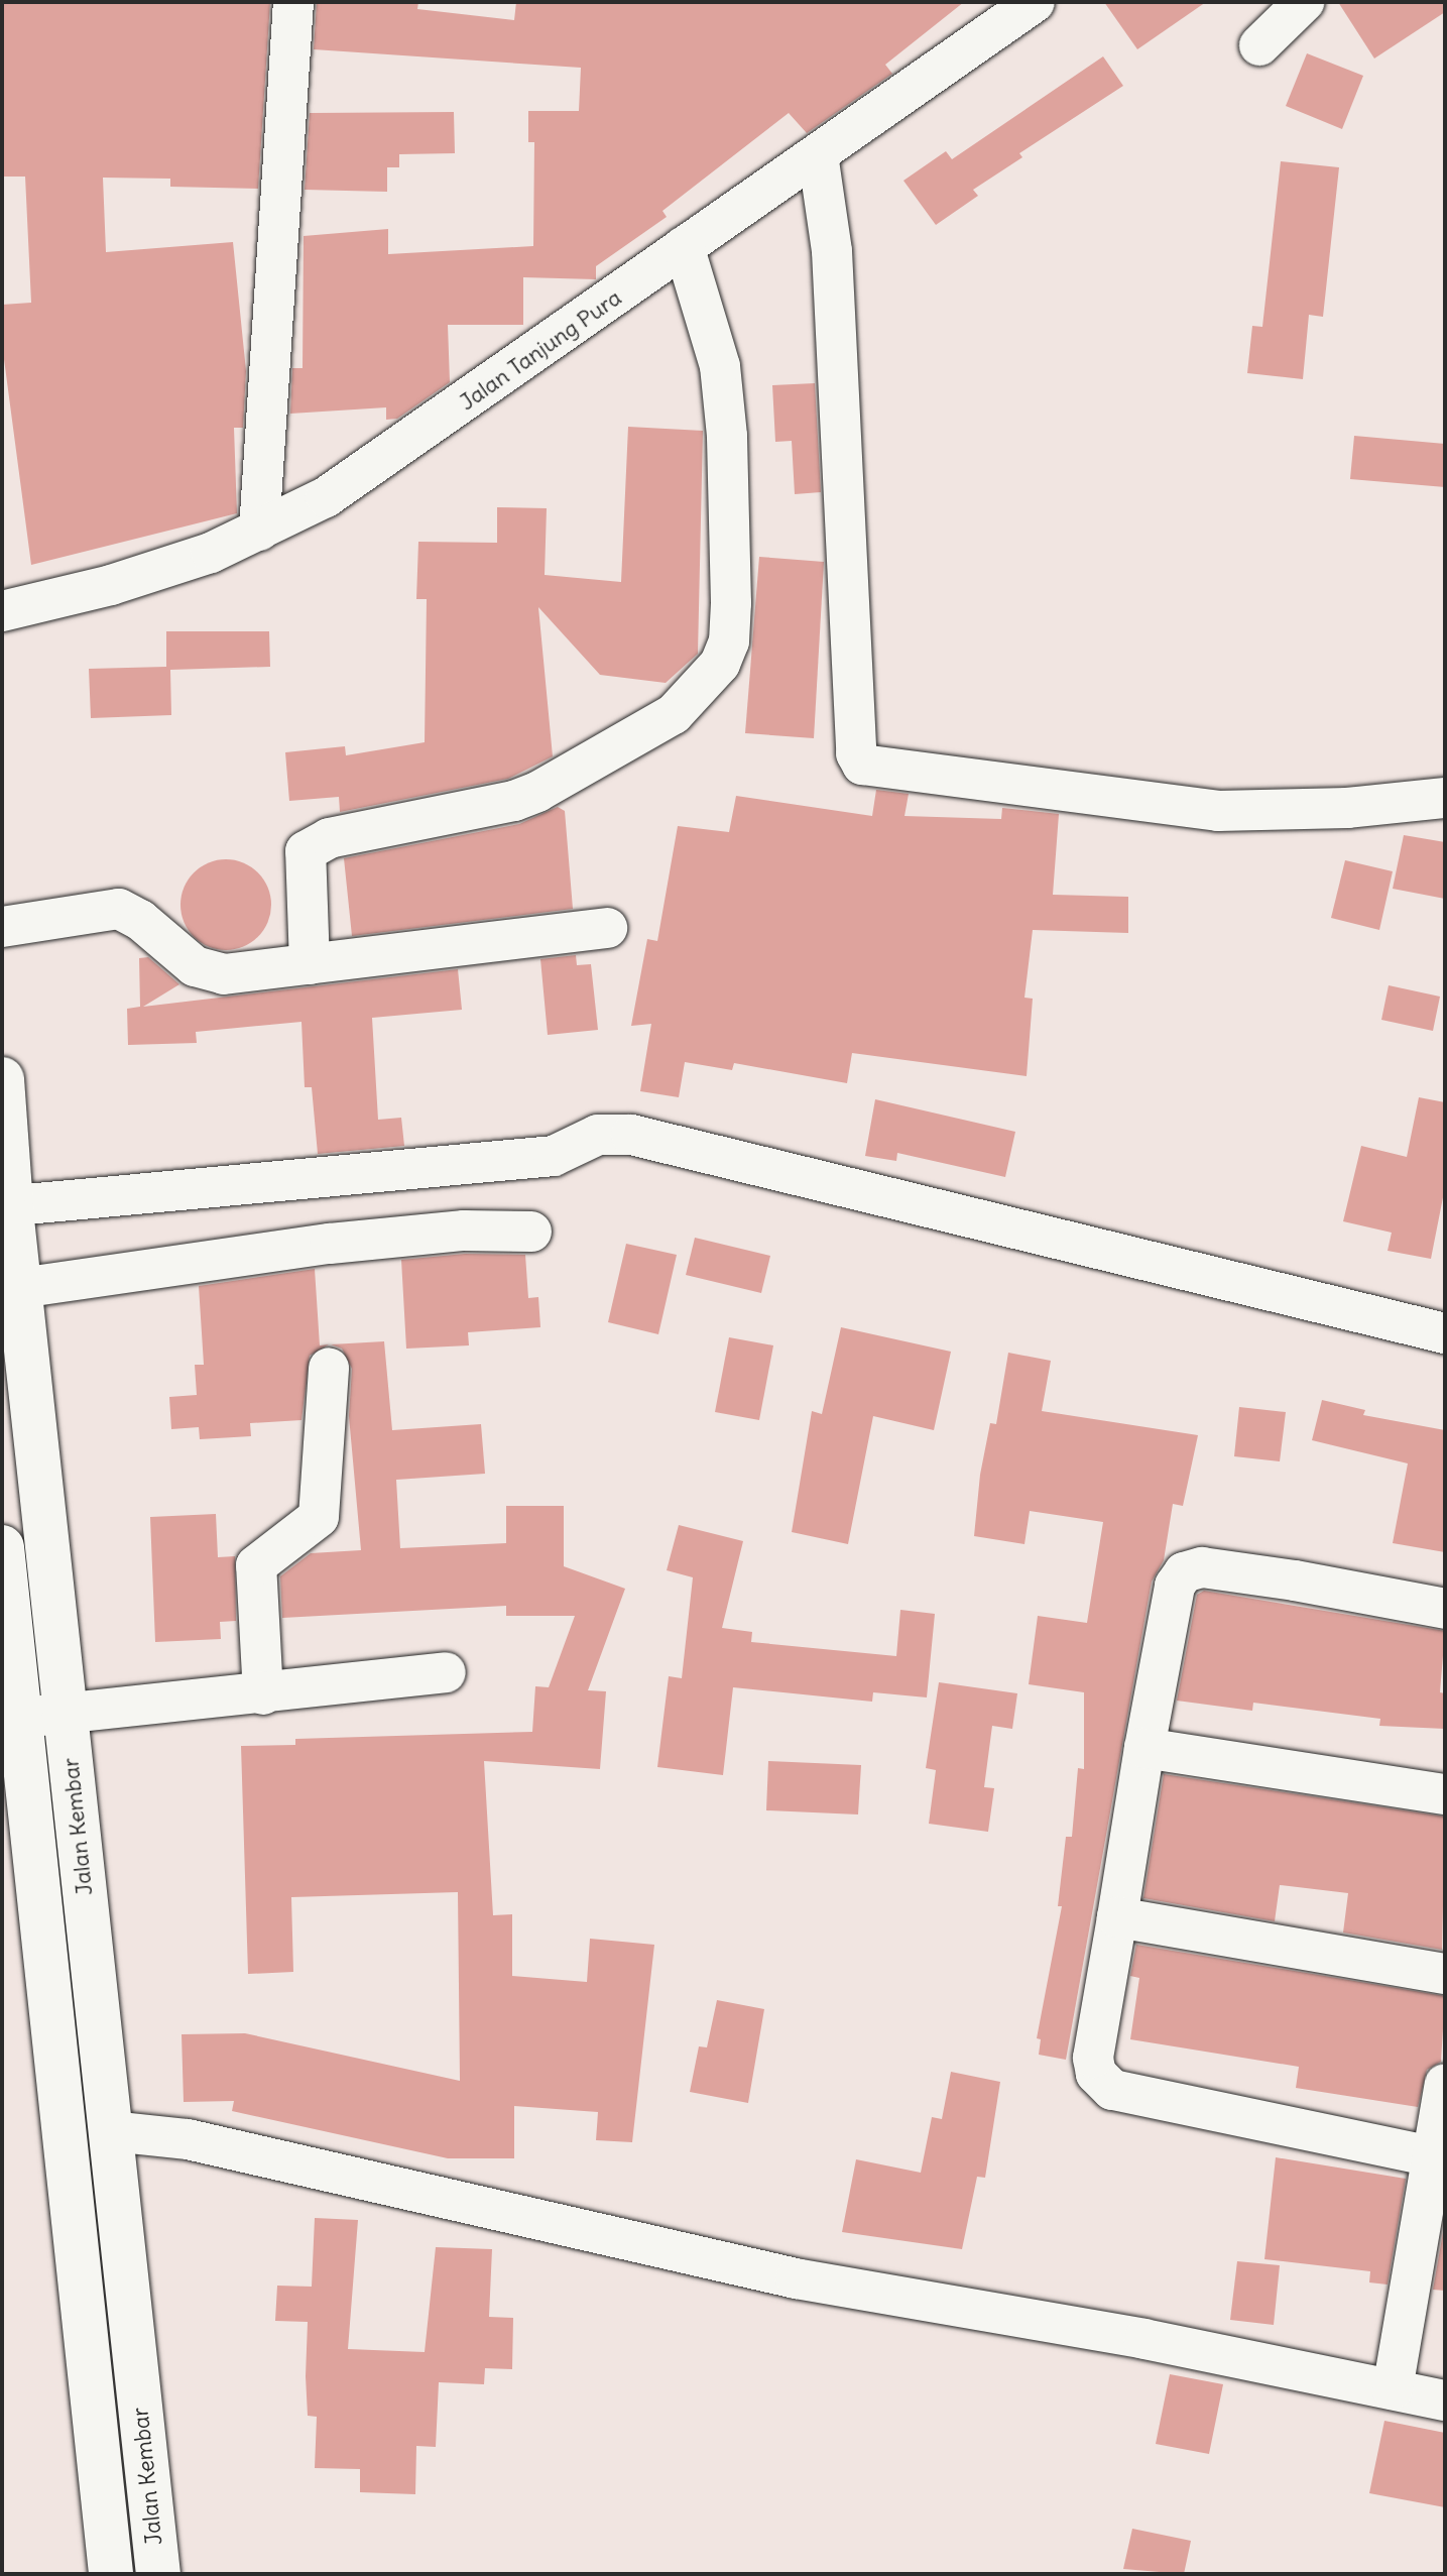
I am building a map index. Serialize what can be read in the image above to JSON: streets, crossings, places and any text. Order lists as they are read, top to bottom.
{
  "streets": {
    "main road": ["Jalan Kembar"],
    "street": ["Jalan Tanjung Pura"]
  }
}
